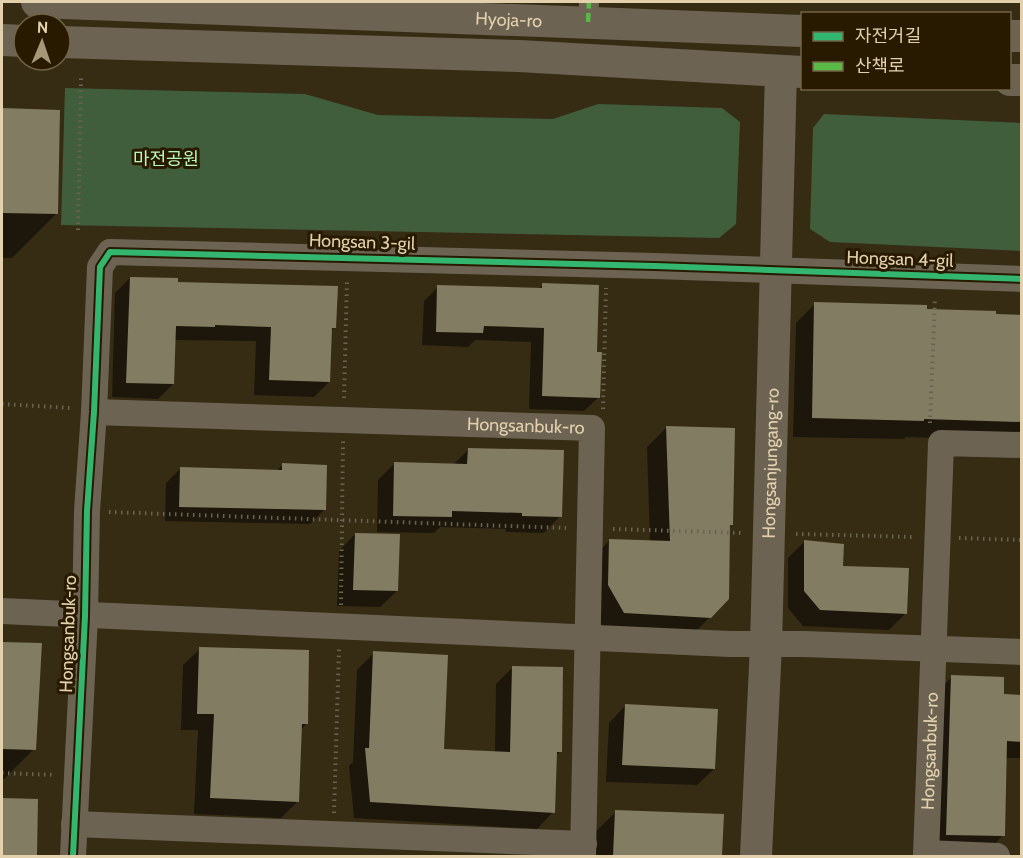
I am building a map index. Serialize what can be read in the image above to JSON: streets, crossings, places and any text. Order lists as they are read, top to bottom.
{
  "streets": {
    "street": [
      "Hyoja-ro",
      "Hongsan 3-gil",
      "Hongsan 4-gil",
      "Hongsanbuk-ro",
      "Hongsanjungang-ro"
    ]
  },
  "crossings": [
    ["Hyoja-ro", "Hongsanjungang-ro"],
    ["Hongsan 3-gil", "Hongsan 4-gil"],
    ["Hongsan 3-gil", "Hongsanbuk-ro"],
    ["Hongsan 3-gil", "Hongsanjungang-ro"],
    ["Hongsan 4-gil", "Hongsanjungang-ro"],
    ["Hongsanbuk-ro", "Hongsanjungang-ro"]
  ],
  "parks": ["마전공원"],
  "legend": ["자전거길", "산책로"],
  "north": "top"
}
